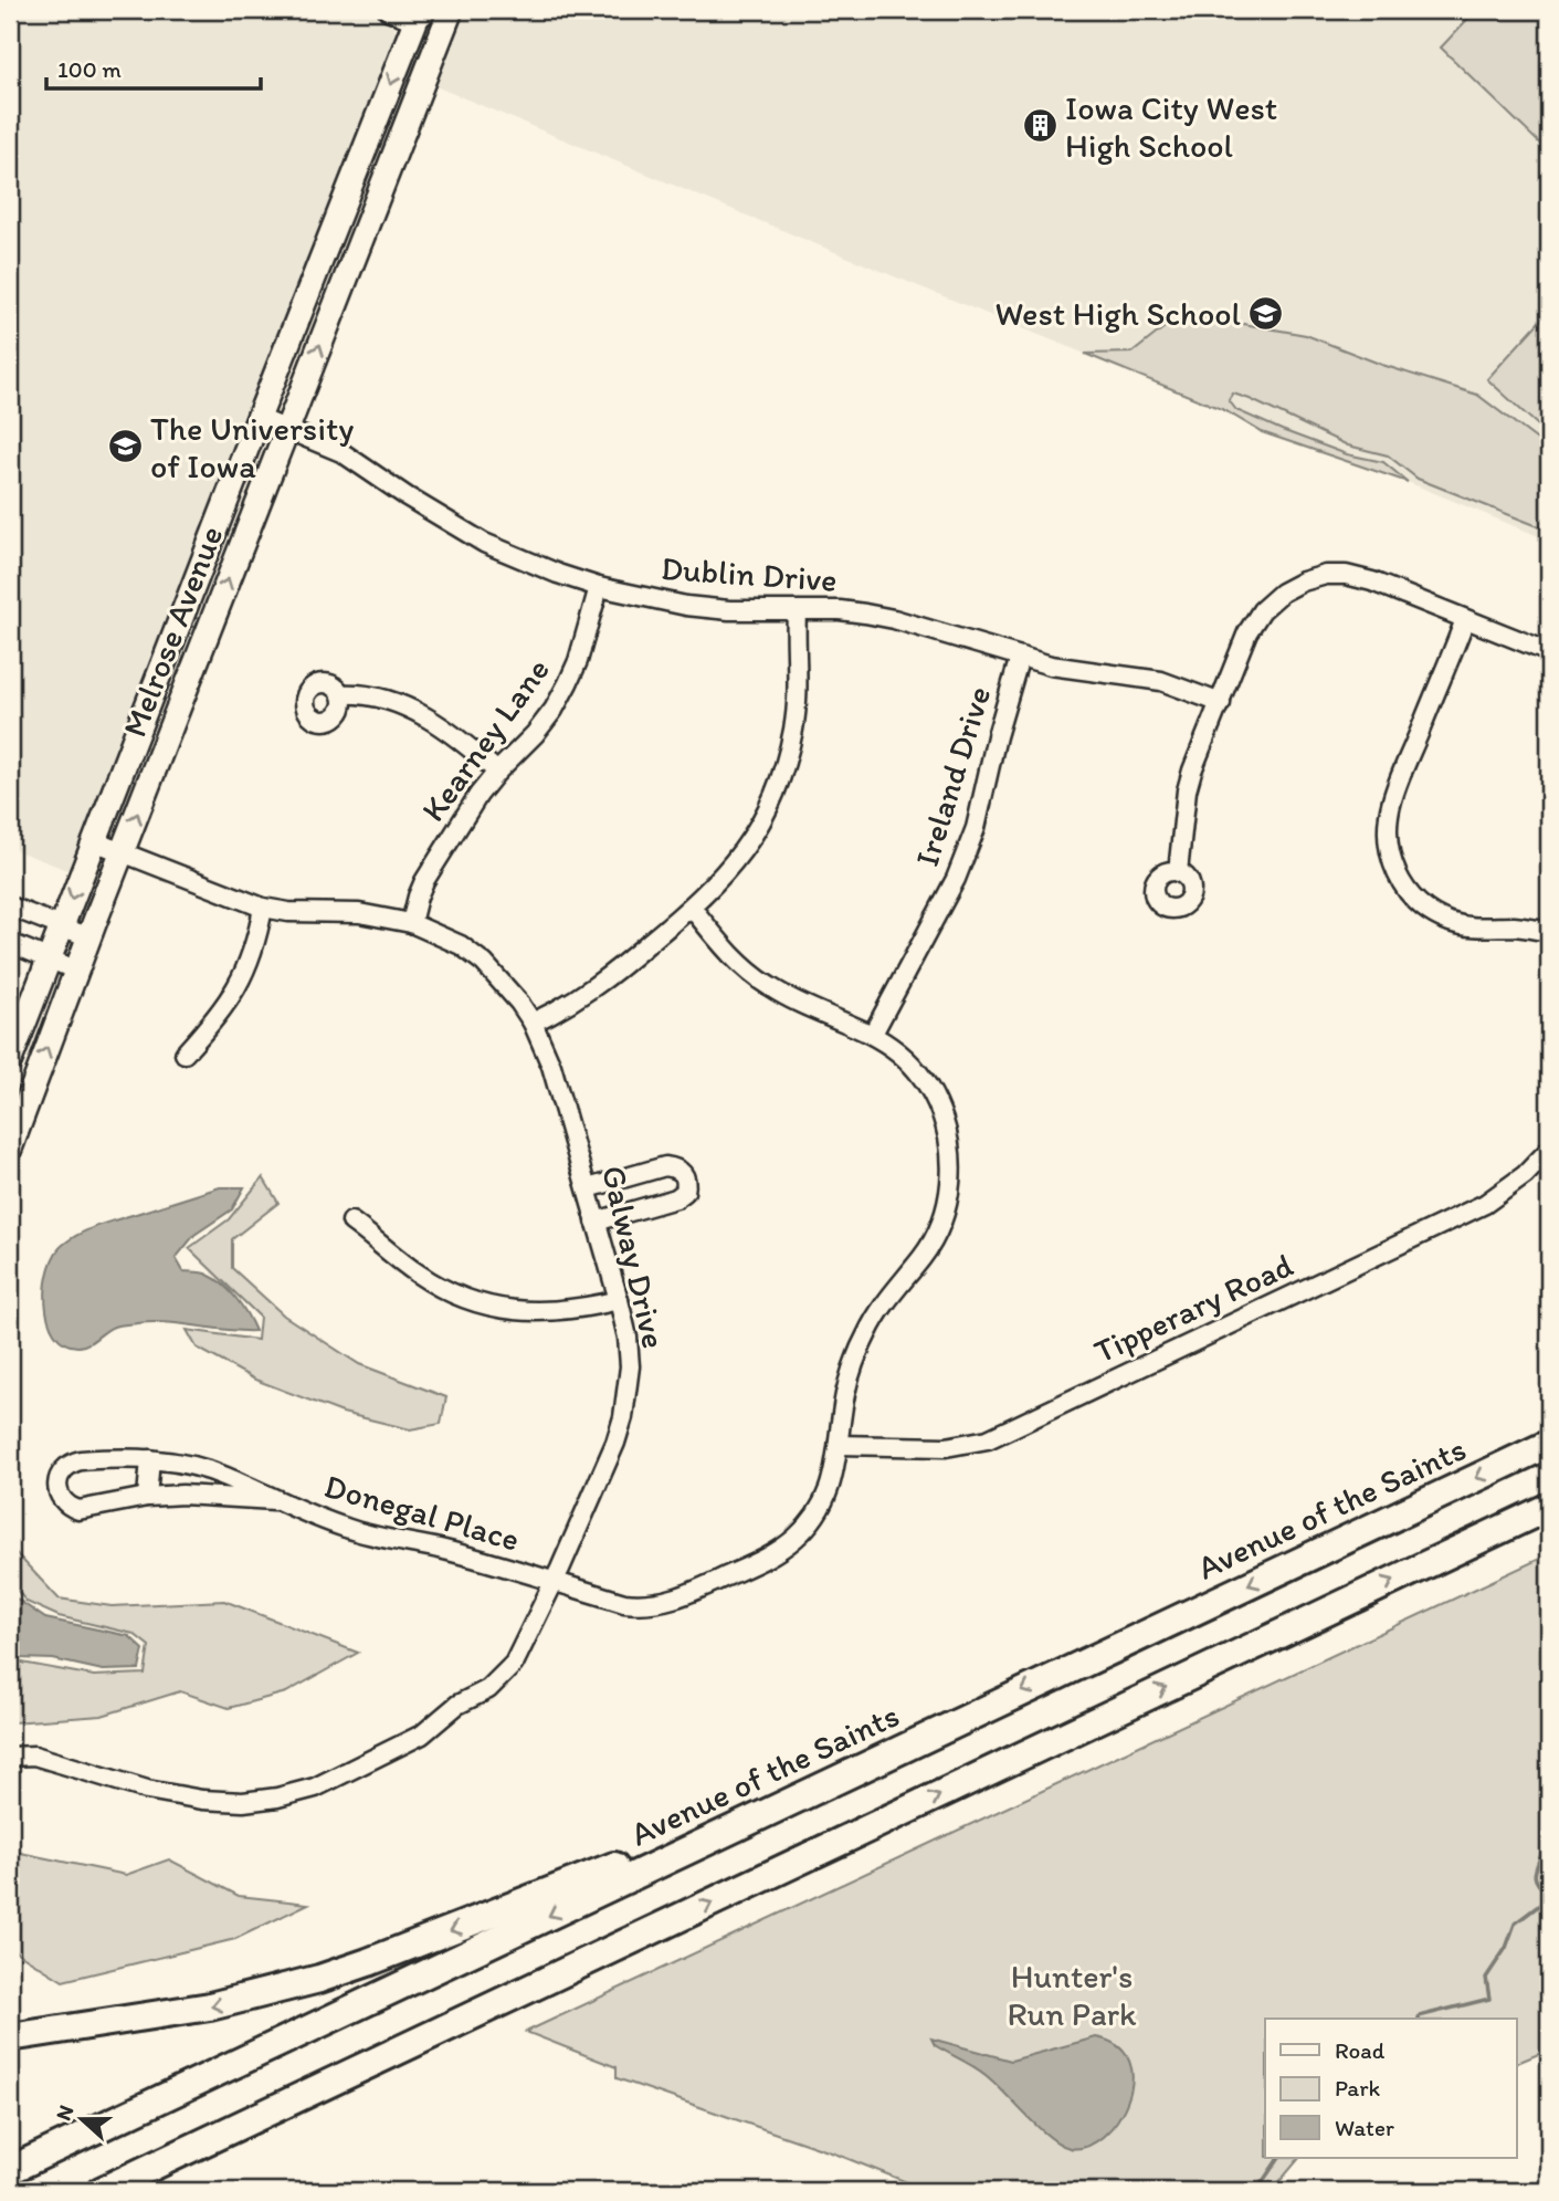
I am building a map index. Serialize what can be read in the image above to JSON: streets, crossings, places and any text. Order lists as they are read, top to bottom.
{
  "streets": {
    "highway": ["Avenue of the Saints"],
    "main road": ["Melrose Avenue"],
    "street": [
      "Dublin Drive",
      "Kearney Lane",
      "Ireland Drive",
      "Galway Drive",
      "Tipperary Road",
      "Donegal Place"
    ]
  },
  "crossings": [
    ["Dublin Drive", "Melrose Avenue"],
    ["Dublin Drive", "Kearney Lane"],
    ["Dublin Drive", "Ireland Drive"],
    ["Melrose Avenue", "Galway Drive"],
    ["Kearney Lane", "Galway Drive"],
    ["Ireland Drive", "Donegal Place"],
    ["Galway Drive", "Donegal Place"],
    ["Tipperary Road", "Donegal Place"]
  ],
  "parks": ["Hunter's Run Park"],
  "places": {
    "building": ["Iowa City West High School"],
    "school or university": ["West High School", "The University of Iowa"]
  },
  "legend": ["Road", "Park", "Water"],
  "scale_bar": "100 m",
  "north": "left"
}
